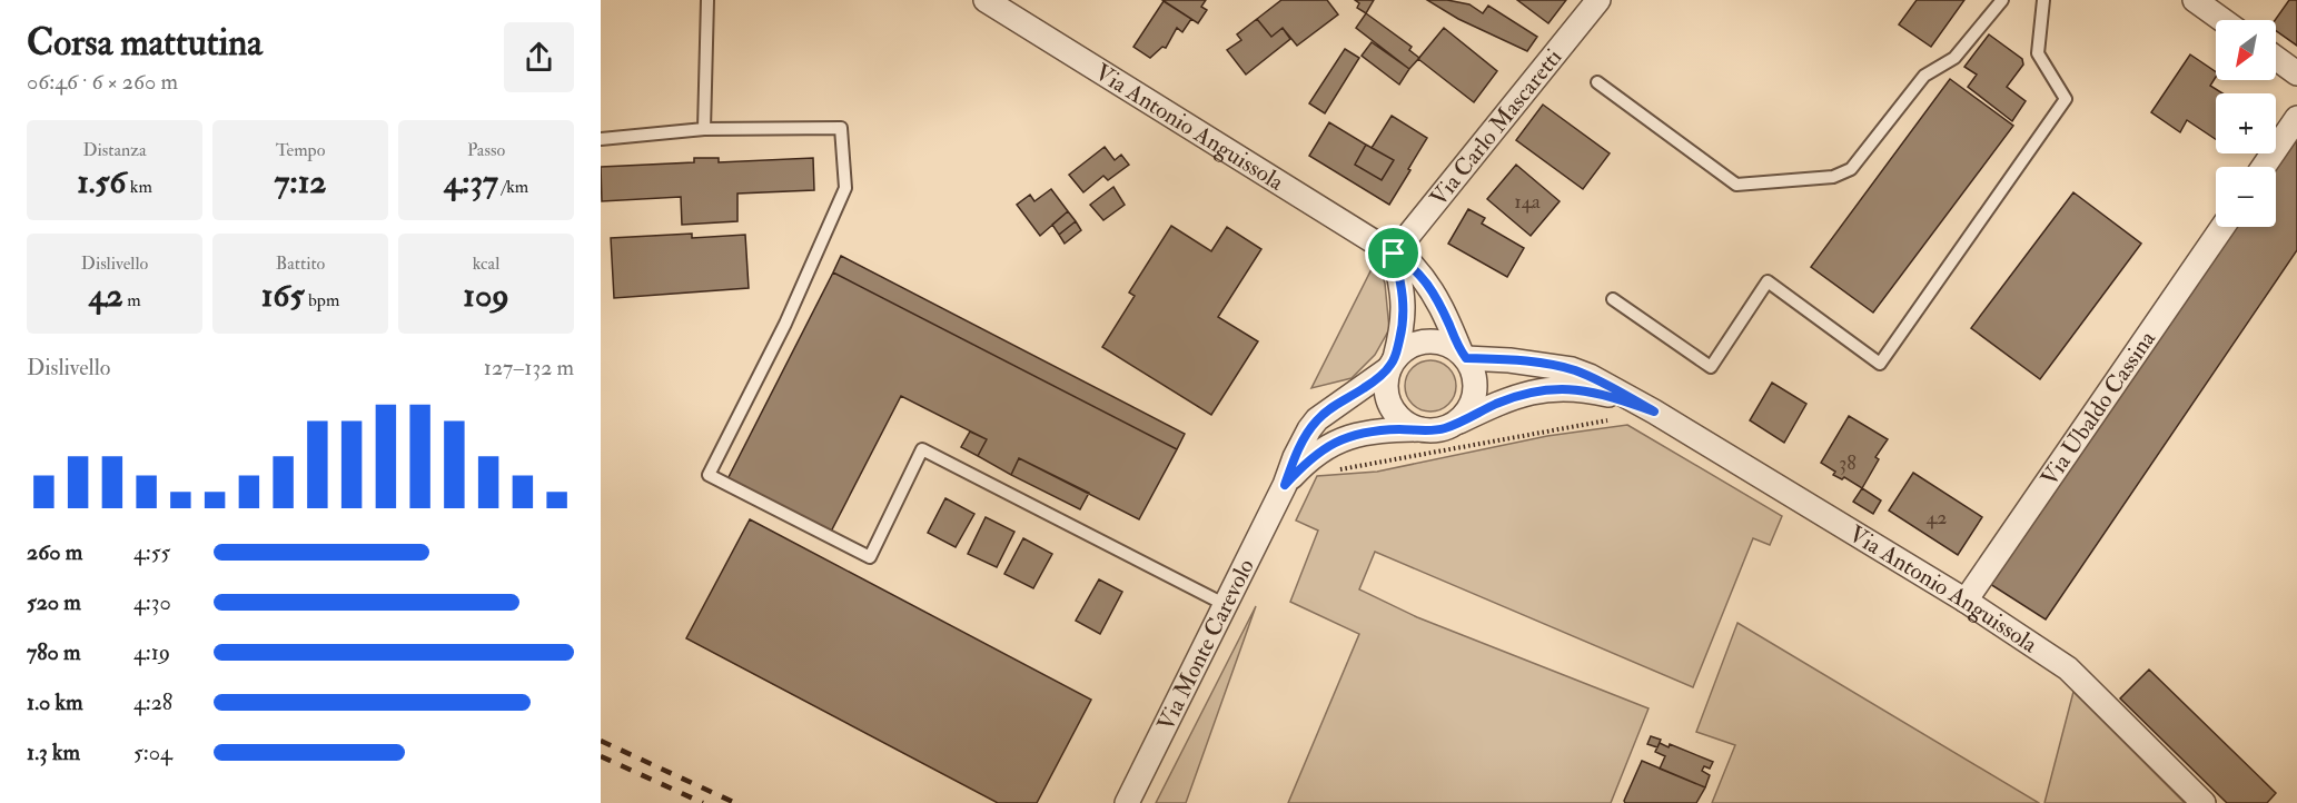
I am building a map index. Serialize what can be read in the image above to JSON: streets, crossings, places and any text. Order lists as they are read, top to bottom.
{
  "streets": {
    "street": [
      "Via Antonio Anguissola",
      "Via Carlo Mascaretti",
      "Via Ubaldo Cassina",
      "Via Monte Carevolo"
    ]
  },
  "crossings": [
    ["Via Antonio Anguissola", "Via Carlo Mascaretti"],
    ["Via Antonio Anguissola", "Via Ubaldo Cassina"],
    ["Via Antonio Anguissola", "Via Monte Carevolo"]
  ],
  "house_numbers": ["14a", "38", "42"],
  "north": "bottom left",
  "page": {
    "heading": ["Corsa mattutina", "06:46 · 6 × 260 m"],
    "map_buttons": ["+", "−"],
    "stats": [
      ["Distanza", "1.56 km"],
      ["Tempo", "7:12"],
      ["Passo", "4:37 /km"],
      ["Dislivello", "42 m"],
      ["Battito", "165 bpm"],
      ["kcal", "109"]
    ],
    "chart": ["Dislivello", "127–132 m"],
    "list": [
      {
        "name": "260 m",
        "note": "4:55"
      },
      {
        "name": "520 m",
        "note": "4:30"
      },
      {
        "name": "780 m",
        "note": "4:19"
      },
      {
        "name": "1.0 km",
        "note": "4:28"
      },
      {
        "name": "1.3 km",
        "note": "5:04"
      }
    ]
  }
}
